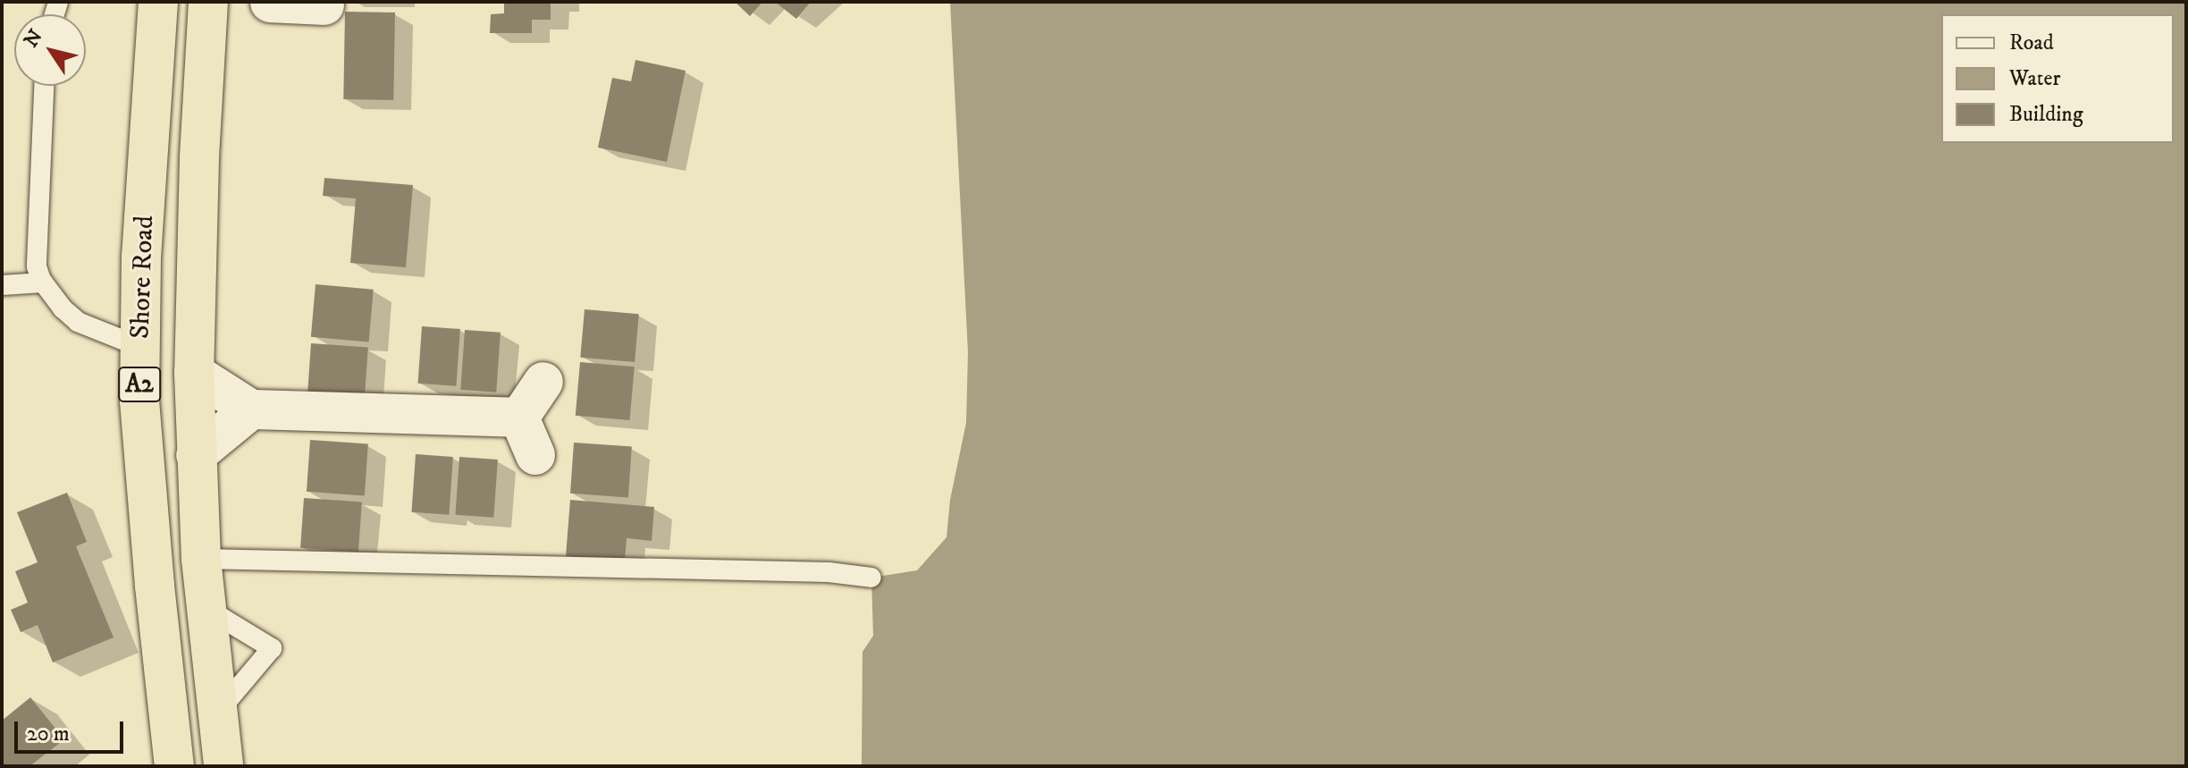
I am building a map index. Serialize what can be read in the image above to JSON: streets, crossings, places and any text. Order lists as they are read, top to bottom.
{
  "streets": {
    "highway": ["Shore Road", "A2"]
  },
  "legend": ["Road", "Water", "Building"],
  "scale_bar": "20 m",
  "north": "top left"
}
